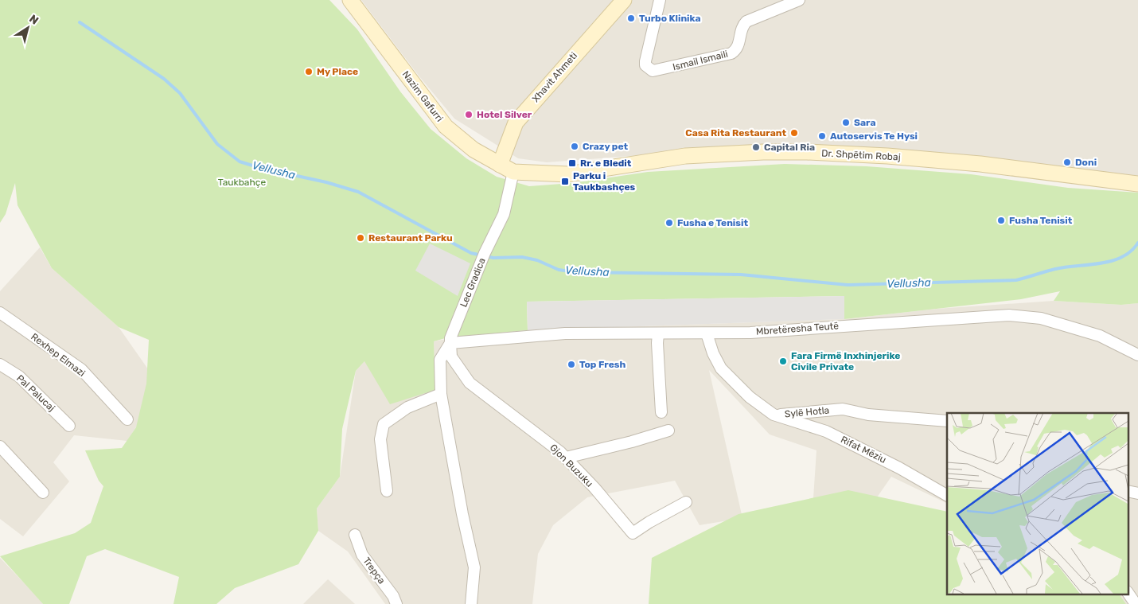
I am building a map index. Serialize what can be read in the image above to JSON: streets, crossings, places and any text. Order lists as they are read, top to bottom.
{
  "streets": {
    "street": [
      "Ismail Ismaili",
      "Xhavit Ahmeti",
      "Nazim Gafurri",
      "Dr. Shpëtim Robaj",
      "Lec Gradica",
      "Mbretëresha Teutë",
      "Rexhep Elmazi",
      "Pal Palucaj",
      "Sylë Hotla",
      "Rifat Mëziu",
      "Gjon Buzuku",
      "Trepça"
    ]
  },
  "crossings": [
    ["Xhavit Ahmeti", "Nazim Gafurri"],
    ["Nazim Gafurri", "Dr. Shpëtim Robaj"],
    ["Nazim Gafurri", "Lec Gradica"],
    ["Dr. Shpëtim Robaj", "Lec Gradica"],
    ["Lec Gradica", "Mbretëresha Teutë"],
    ["Lec Gradica", "Gjon Buzuku"],
    ["Mbretëresha Teutë", "Sylë Hotla"],
    ["Mbretëresha Teutë", "Gjon Buzuku"],
    ["Sylë Hotla", "Rifat Mëziu"]
  ],
  "water": ["Vellusha"],
  "parks": ["Taukbahçe"],
  "places": {
    "other": [
      "Turbo Klinika",
      "My Place",
      "Hotel Silver",
      "Sara",
      "Casa Rita Restaurant",
      "Autoservis Te Hysi",
      "Crazy pet",
      "Capital Ria",
      "Doni",
      "Fusha Tenisit",
      "Fusha e Tenisit",
      "Restaurant Parku",
      "Fara Firmë Inxhinjerike Civile Private",
      "Top Fresh"
    ],
    "transit": ["Rr. e Bledit", "Parku i Taukbashçes"]
  },
  "north": "top right"
}
